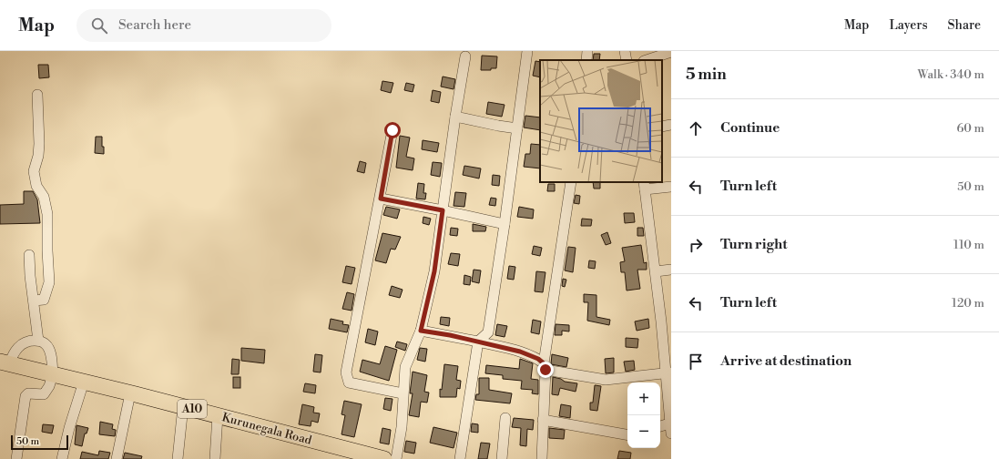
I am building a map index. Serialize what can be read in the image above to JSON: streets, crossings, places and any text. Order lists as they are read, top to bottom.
{
  "streets": {
    "highway": ["A10", "Kurunegala Road"]
  },
  "scale_bar": "50 m",
  "page": {
    "header": "Map",
    "search": "Search here",
    "nav": ["Map", "Layers", "Share"],
    "heading": ["5 min", "Walk · 340 m"],
    "list": [
      ["Continue", "60 m"],
      ["Turn left", "50 m"],
      ["Turn right", "110 m"],
      ["Turn left", "120 m"],
      "Arrive at destination"
    ],
    "map_buttons": ["+", "−"],
    "scale": "50 m"
  }
}
